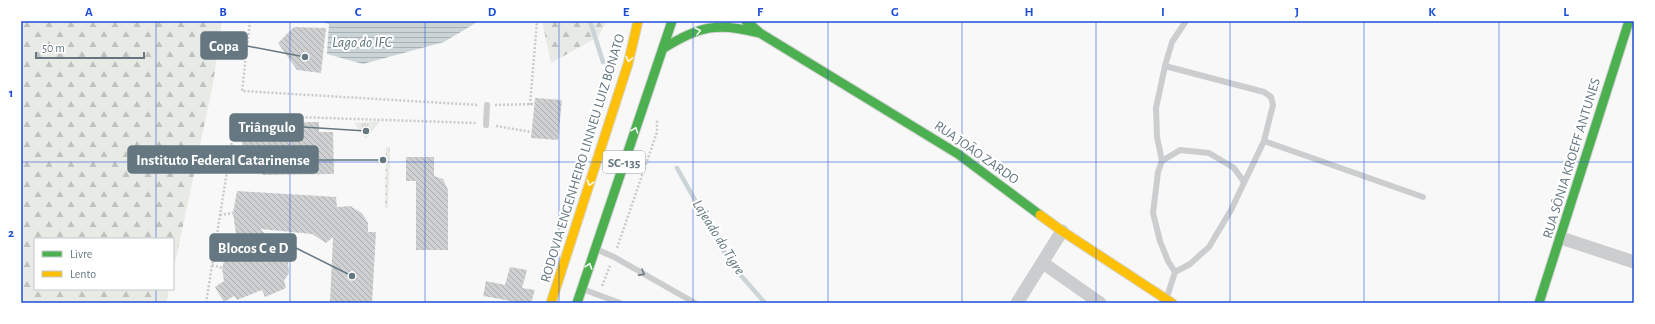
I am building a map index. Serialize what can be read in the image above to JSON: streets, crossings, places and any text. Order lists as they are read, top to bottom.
{
  "streets": {
    "main road": [
      "RUA JOÃO ZARDO",
      "RODOVIA ENGENHEIRO LINNEU LUIZ BONATO",
      "RUA SÔNIA KROEFF ANTUNES",
      "SC-135"
    ]
  },
  "crossings": [
    ["RUA JOÃO ZARDO", "SC-135"]
  ],
  "water": ["Lago do IFC", "Lajeado do Tigre"],
  "places": [
    "Copa",
    "Triângulo",
    "Instituto Federal Catarinense",
    "Blocos C e D"
  ],
  "legend": ["Livre", "Lento"],
  "scale_bar": "50 m",
  "grid": {
    "columns": [
      "A",
      "B",
      "C",
      "D",
      "E",
      "F",
      "G",
      "H",
      "I",
      "J",
      "K",
      "L"
    ],
    "rows": ["1", "2"]
  }
}
